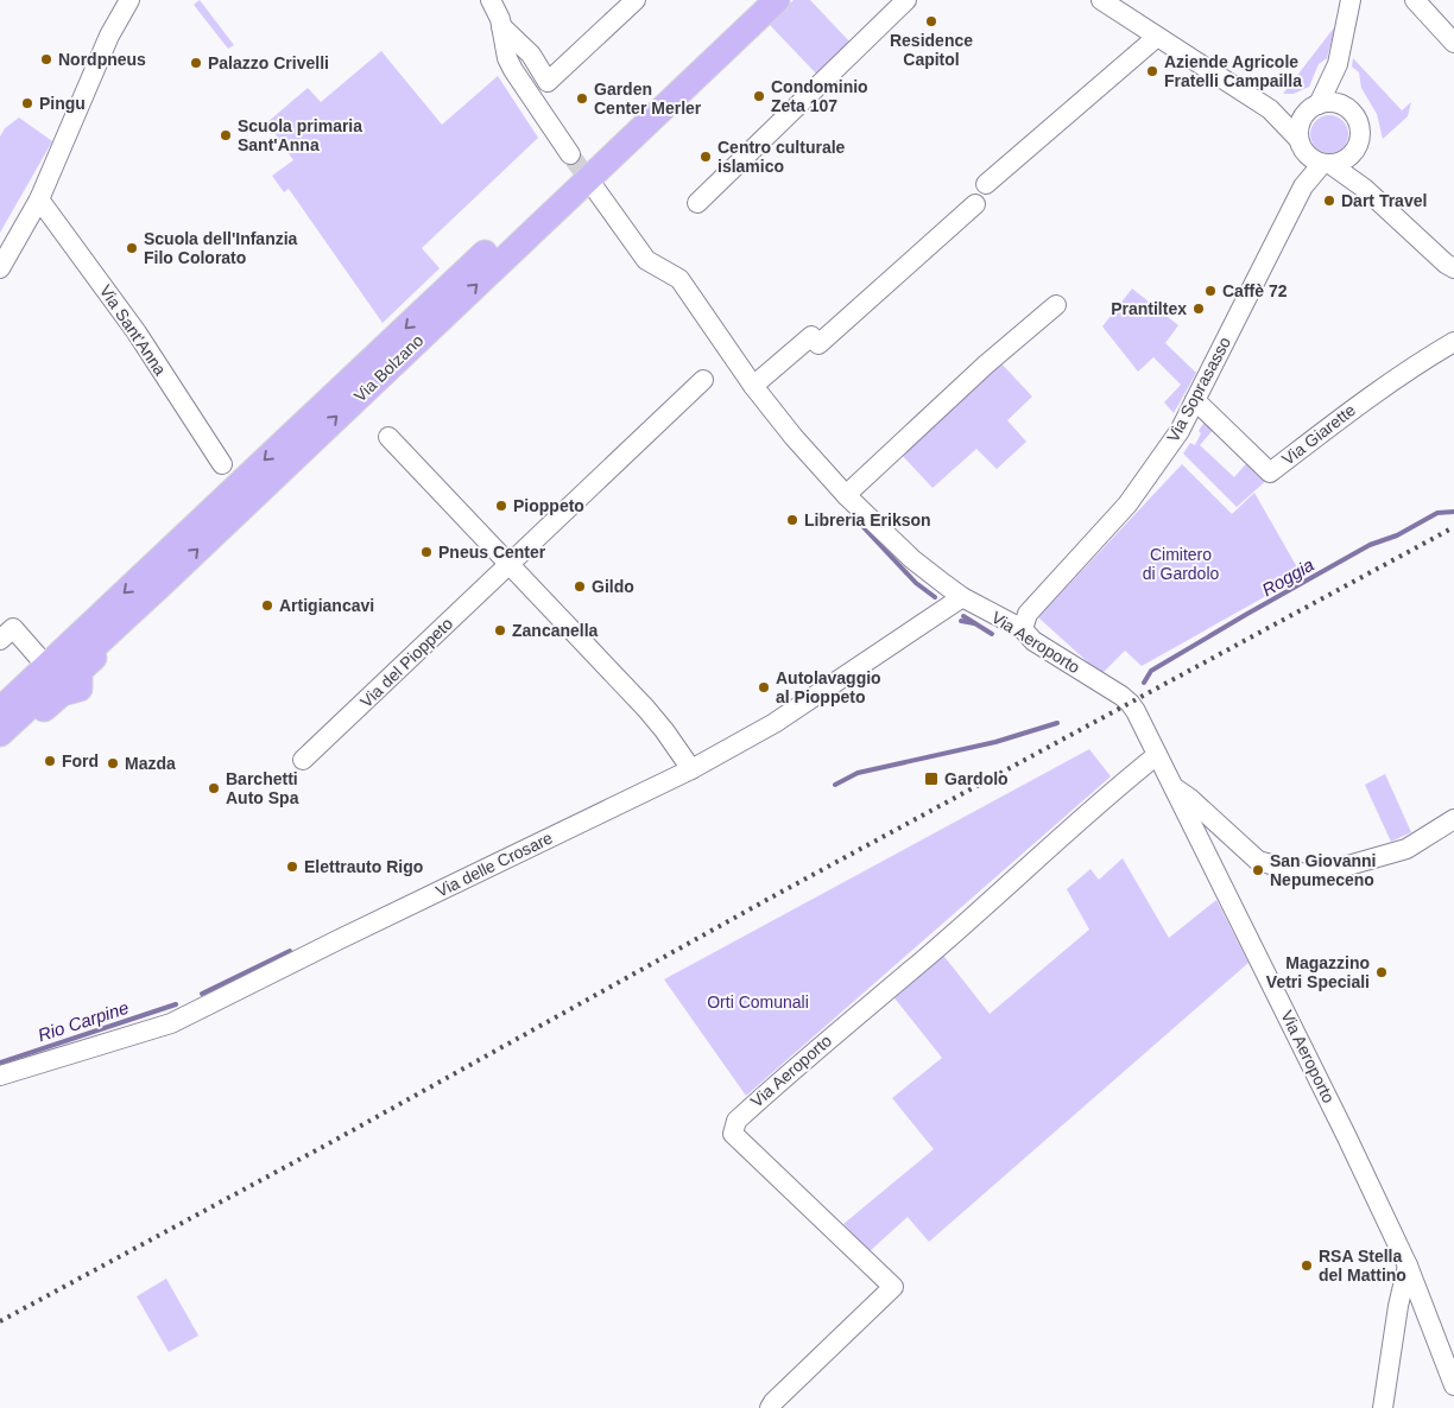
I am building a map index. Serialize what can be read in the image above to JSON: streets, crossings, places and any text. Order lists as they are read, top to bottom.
{
  "streets": {
    "main road": ["Via Bolzano"],
    "street": [
      "Via Sant'Anna",
      "Via Soprasasso",
      "Via Giarette",
      "Via Aeroporto",
      "Via del Pioppeto",
      "Via delle Crosare"
    ]
  },
  "crossings": [
    ["Via Soprasasso", "Via Giarette"],
    ["Via Soprasasso", "Via Aeroporto"],
    ["Via Aeroporto", "Via delle Crosare"]
  ],
  "water": ["Roggia", "Rio Carpine"],
  "parks": ["Cimitero di Gardolo", "Orti Comunali"],
  "places": {
    "other": [
      "Residence Capitol",
      "Nordpneus",
      "Palazzo Crivelli",
      "Aziende Agricole Fratelli Campailla",
      "Condominio Zeta 107",
      "Garden Center Merler",
      "Pingu",
      "Scuola primaria Sant'Anna",
      "Centro culturale islamico",
      "Dart Travel",
      "Scuola dell'Infanzia Filo Colorato",
      "Caffè 72",
      "Prantiltex",
      "Pioppeto",
      "Libreria Erikson",
      "Pneus Center",
      "Gildo",
      "Artigiancavi",
      "Zancanella",
      "Autolavaggio al Pioppeto",
      "Ford",
      "Mazda",
      "Barchetti Auto Spa",
      "Elettrauto Rigo",
      "San Giovanni Nepumeceno",
      "Magazzino Vetri Speciali",
      "RSA Stella del Mattino"
    ],
    "transit": ["Gardolo"]
  }
}
